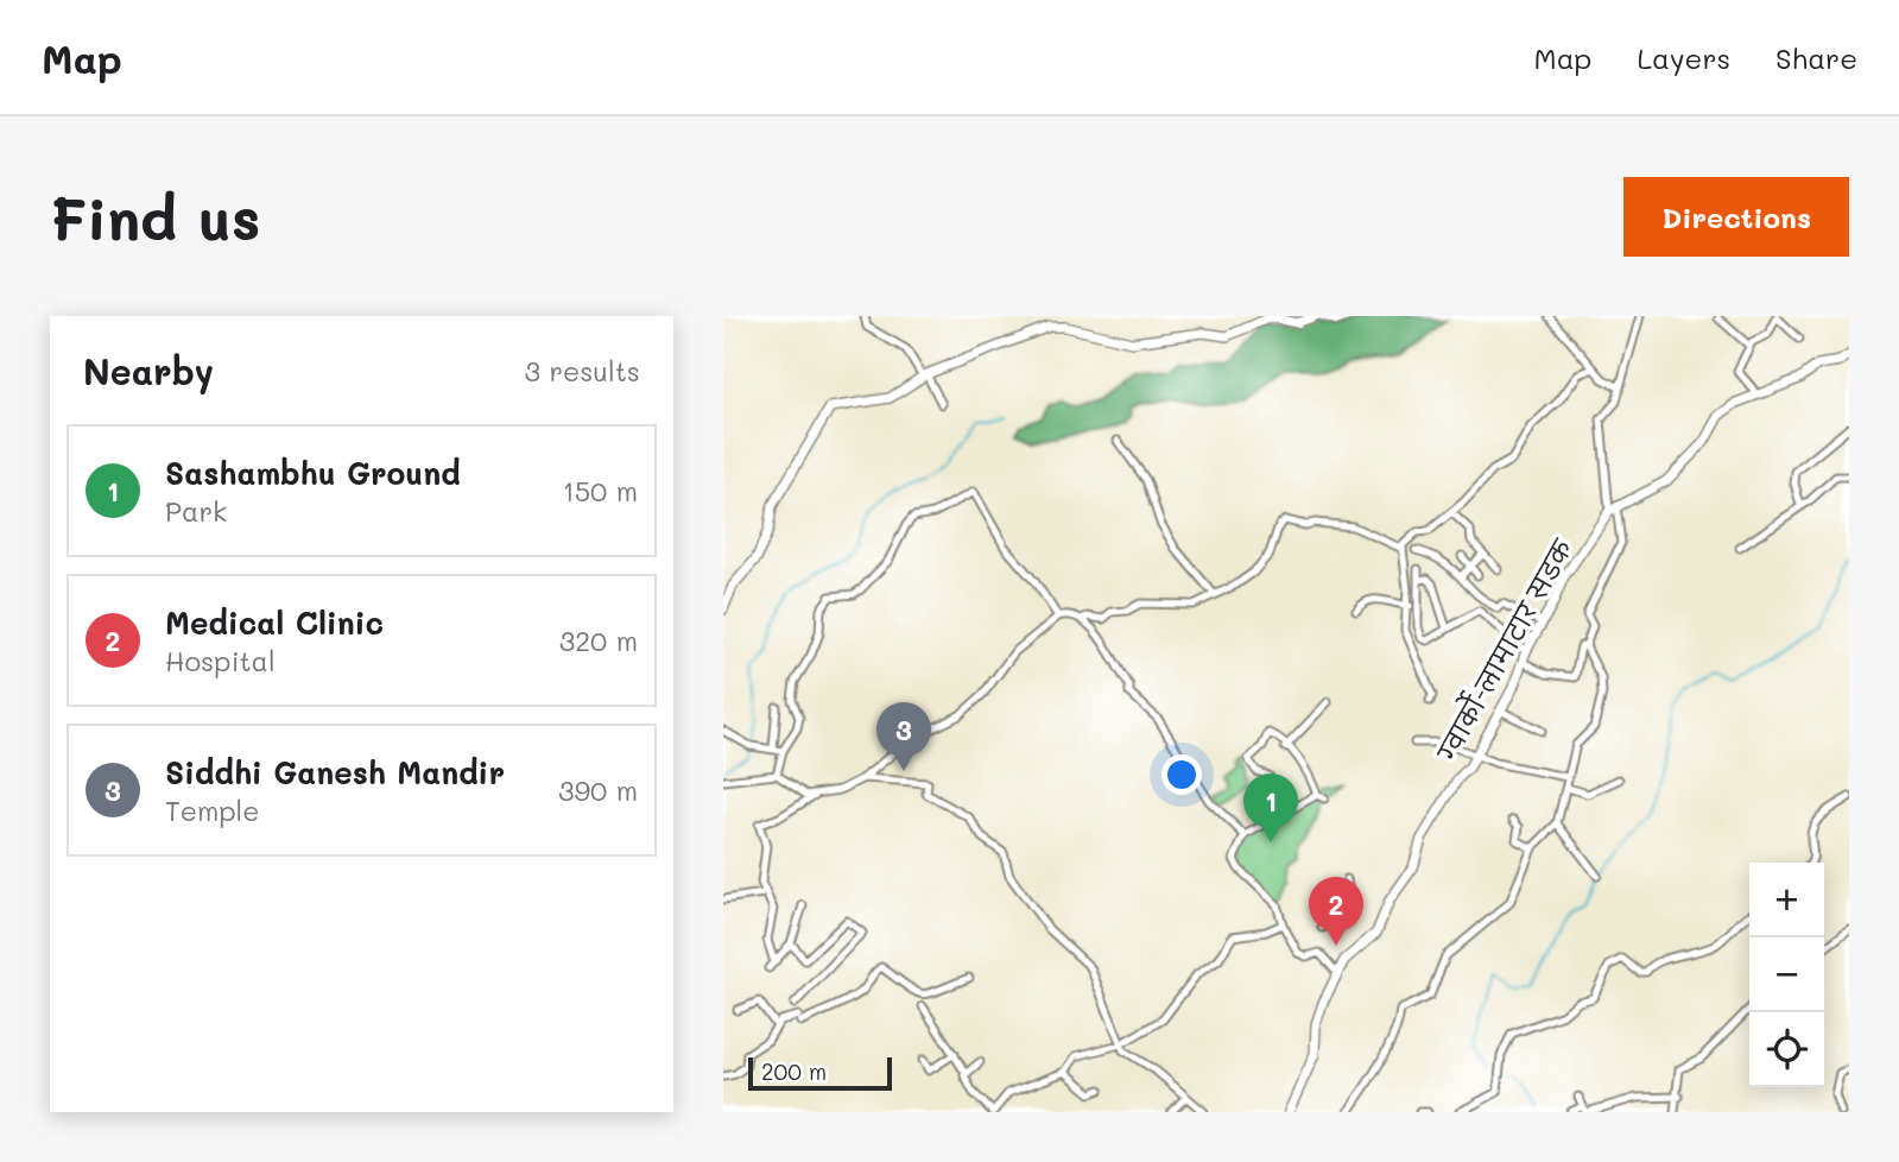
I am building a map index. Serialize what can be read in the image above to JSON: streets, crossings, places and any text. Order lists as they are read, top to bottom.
{
  "streets": {
    "main road": ["ग्वार्को-लामाटार सडक"]
  },
  "scale_bar": "200 m",
  "page": {
    "header": "Map",
    "nav": ["Map", "Layers", "Share"],
    "buttons": "Directions",
    "title": "Find us",
    "heading": ["Nearby", "3 results"],
    "list": [
      {
        "mark": "1",
        "name": "Sashambhu Ground",
        "note": "Park",
        "value": "150 m"
      },
      {
        "mark": "2",
        "name": "Medical Clinic",
        "note": "Hospital",
        "value": "320 m"
      },
      {
        "mark": "3",
        "name": "Siddhi Ganesh Mandir",
        "note": "Temple",
        "value": "390 m"
      }
    ],
    "pins": ["3", "1", "2"],
    "map_buttons": ["+", "−"],
    "scale": "200 m"
  }
}
